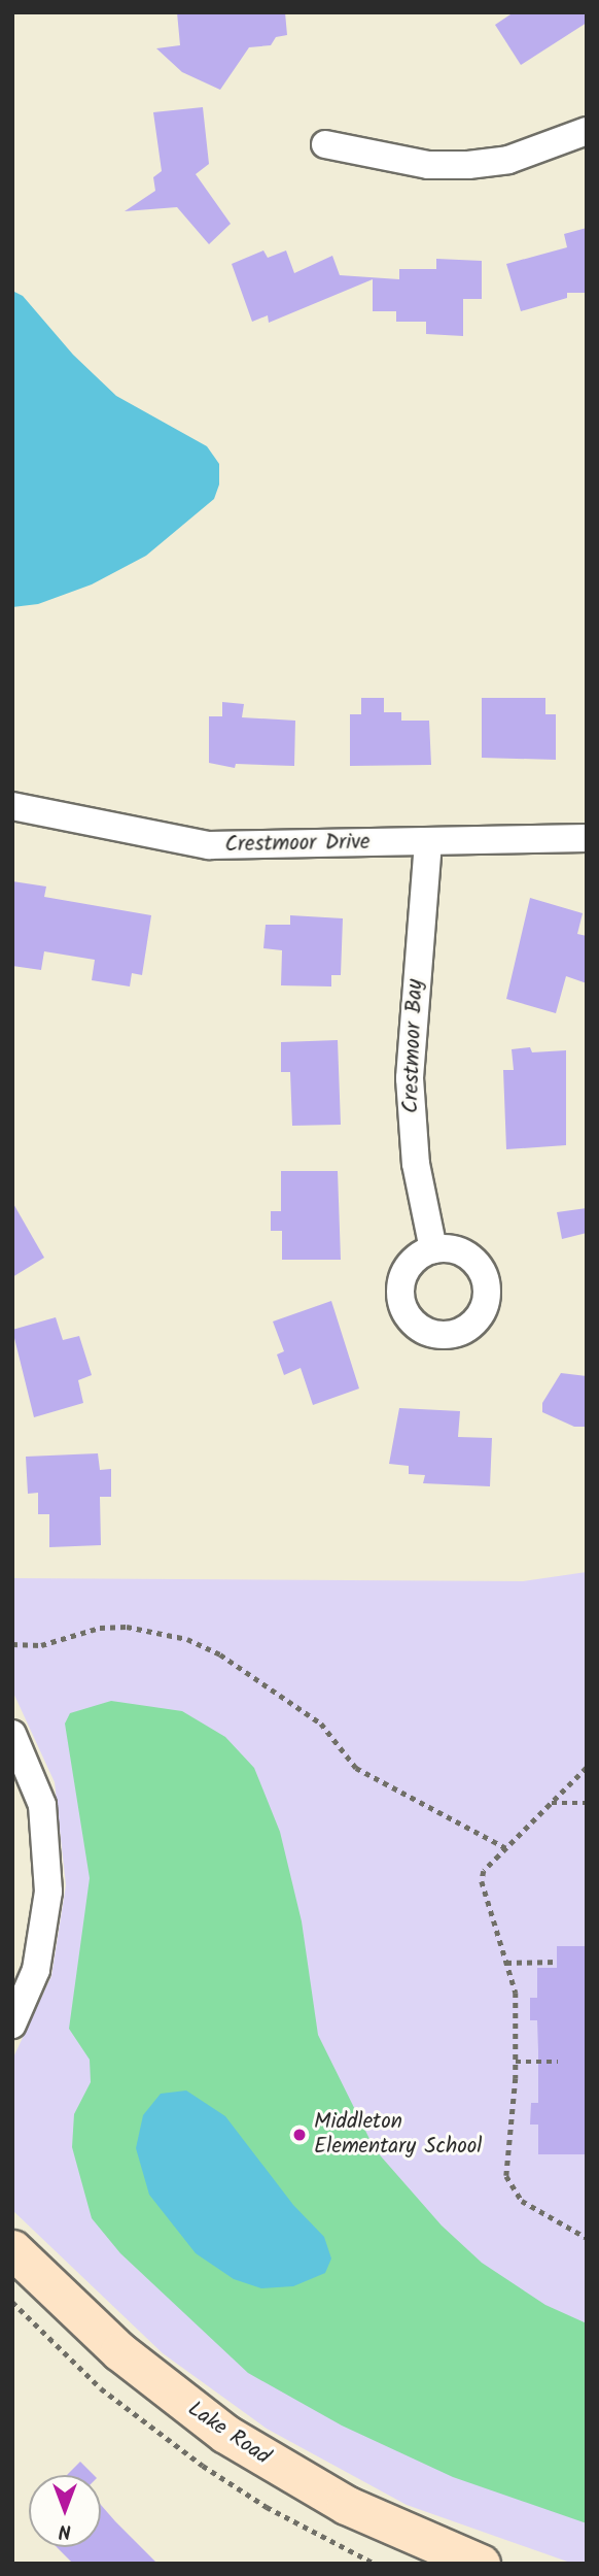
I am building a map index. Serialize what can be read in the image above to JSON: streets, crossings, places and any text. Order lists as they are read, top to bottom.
{
  "streets": {
    "street": ["Crestmoor Drive", "Crestmoor Bay", "Lake Road"]
  },
  "crossings": [
    ["Crestmoor Drive", "Crestmoor Bay"]
  ],
  "places": ["Middleton Elementary School"],
  "north": "bottom"
}
